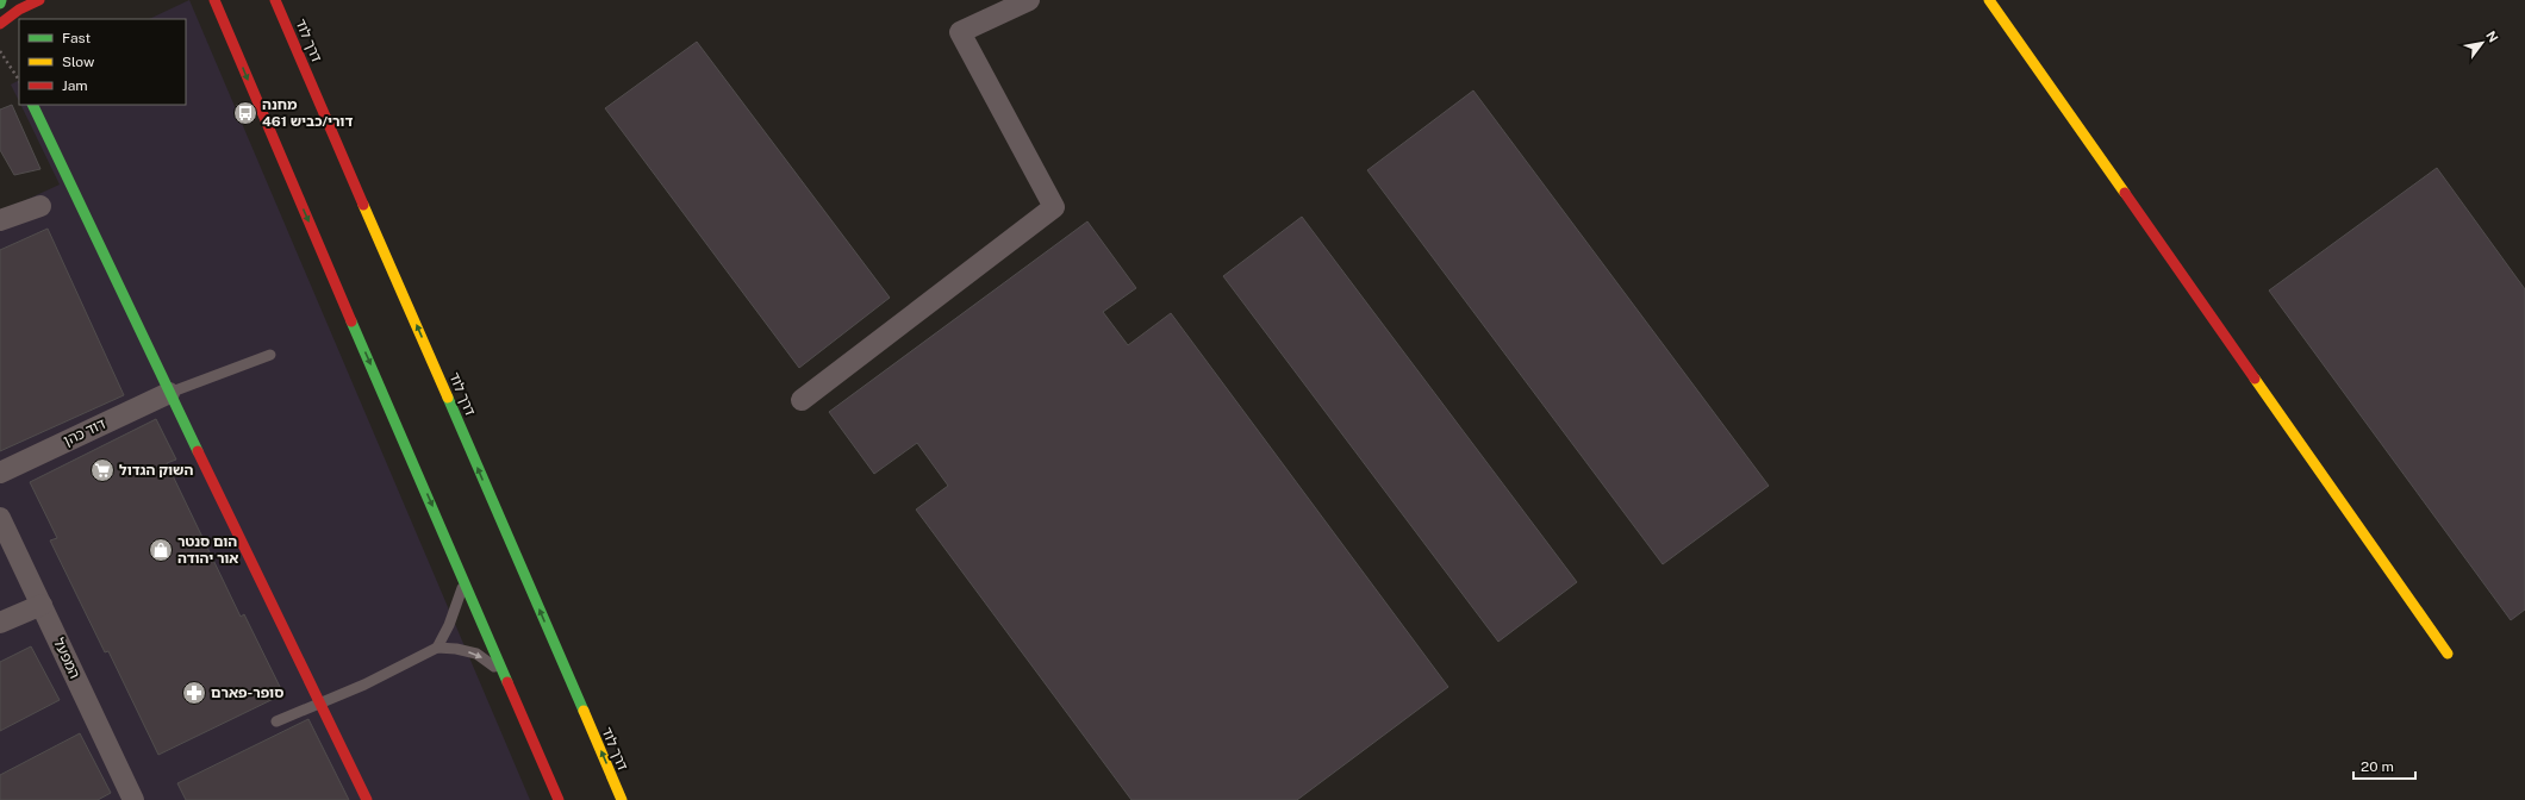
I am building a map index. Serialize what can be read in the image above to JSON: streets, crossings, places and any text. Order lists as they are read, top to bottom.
{
  "streets": {
    "main road": ["דרך לוד"],
    "street": ["דוד כהן", "המפעל"]
  },
  "places": {
    "bus stop": ["מחנה דורי/כביש 461"],
    "supermarket": ["השוק הגדול"],
    "shop": ["הום סנטר אור יהודה"],
    "pharmacy": ["סופר-פארם"]
  },
  "legend": ["Fast", "Slow", "Jam"],
  "scale_bar": "20 m",
  "north": "top right"
}
